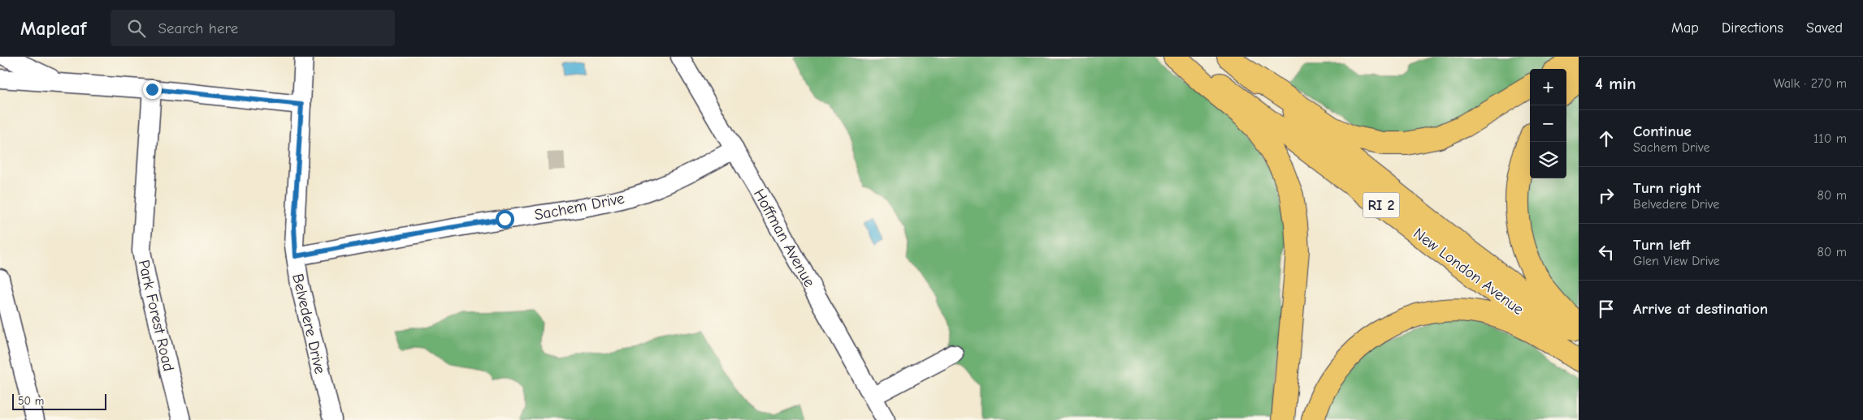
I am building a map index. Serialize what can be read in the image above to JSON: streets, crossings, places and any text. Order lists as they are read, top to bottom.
{
  "streets": {
    "main road": ["RI 2", "New London Avenue"],
    "street": [
      "Sachem Drive",
      "Hoffman Avenue",
      "Park Forest Road",
      "Belvedere Drive"
    ]
  },
  "crossings": [
    ["Sachem Drive", "Hoffman Avenue"],
    ["Sachem Drive", "Belvedere Drive"]
  ],
  "scale_bar": "50 m",
  "page": {
    "header": "Mapleaf",
    "search": "Search here",
    "nav": ["Map", "Directions", "Saved"],
    "heading": ["4 min", "Walk · 270 m"],
    "map_buttons": ["+", "−"],
    "list": [
      ["Continue", "Sachem Drive", "110 m"],
      ["Turn right", "Belvedere Drive", "80 m"],
      ["Turn left", "Glen View Drive", "80 m"],
      "Arrive at destination"
    ],
    "scale": "50 m"
  }
}
